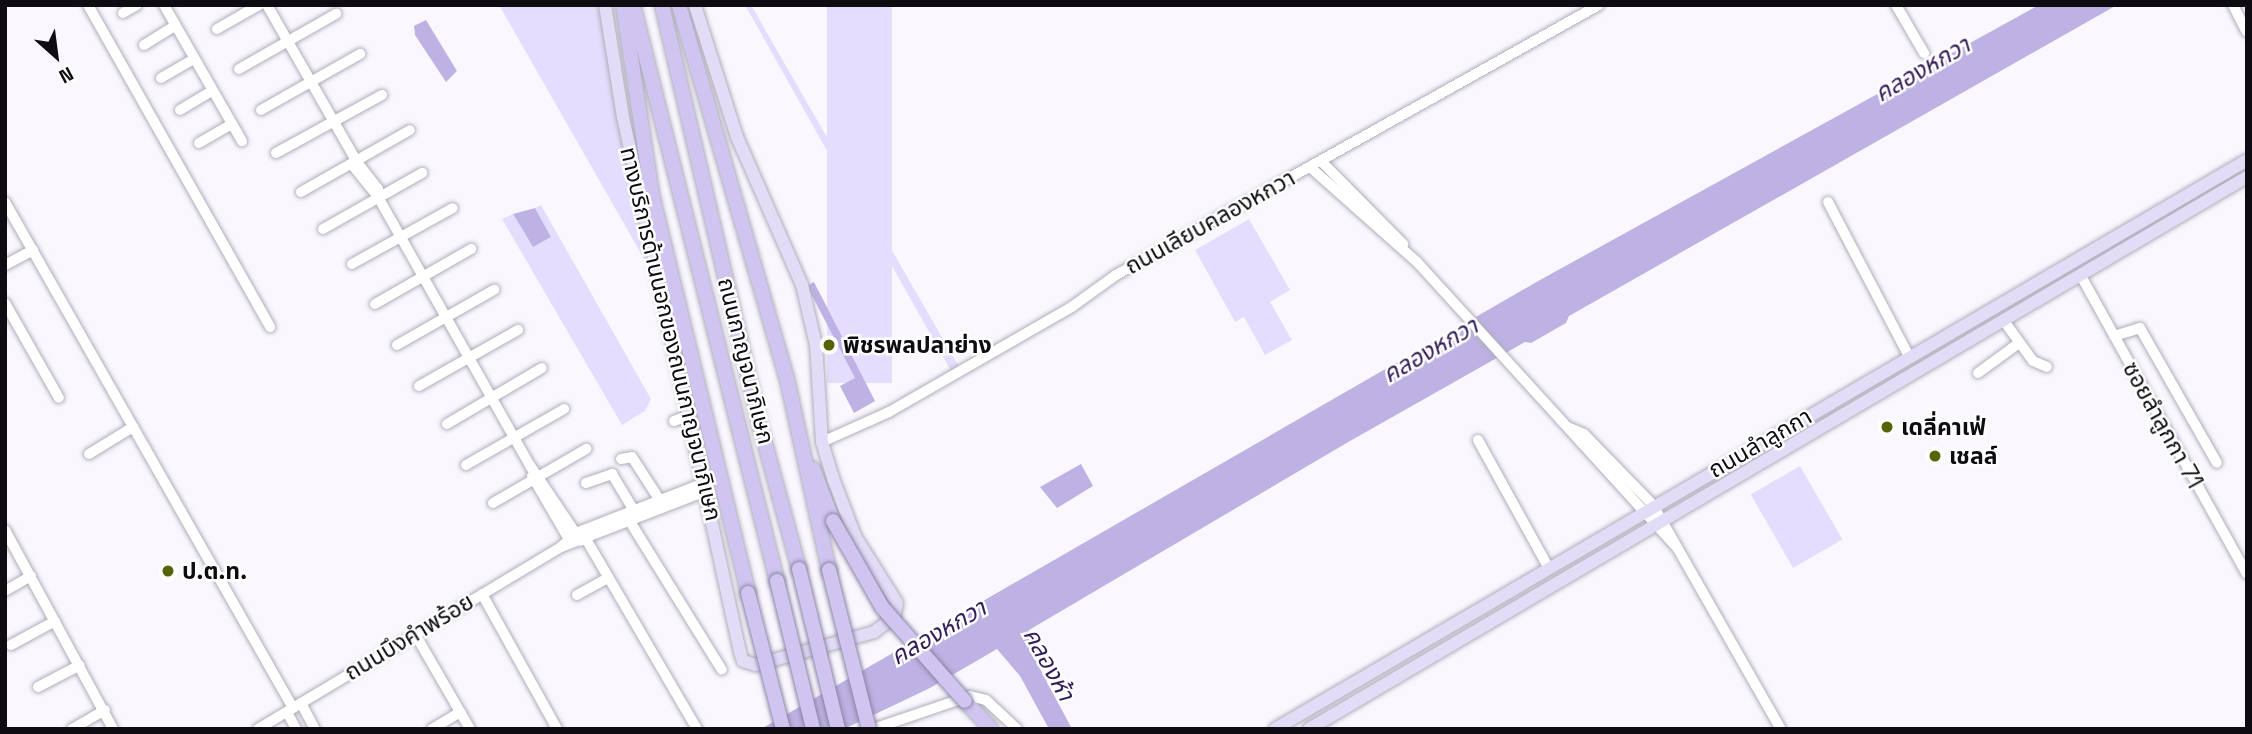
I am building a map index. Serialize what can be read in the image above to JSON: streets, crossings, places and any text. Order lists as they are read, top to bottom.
{
  "streets": {
    "highway": ["ถนนกาญจนาภิเษก"],
    "main road": ["ทางบริการด้านนอกของถนนกาญจนาภิเษก", "ถนนลำลูกกา"],
    "street": ["ถนนเลียบคลองหกวา", "ซอยลำลูกกา 71", "ถนนบึงคำพร้อย"]
  },
  "crossings": [
    ["ถนนเลียบคลองหกวา", "ทางบริการด้านนอกของถนนกาญจนาภิเษก"],
    ["ทางบริการด้านนอกของถนนกาญจนาภิเษก", "ถนนบึงคำพร้อย"],
    ["ซอยลำลูกกา 71", "ถนนลำลูกกา"]
  ],
  "water": ["คลองหกวา", "คลองห้า"],
  "places": [
    "พิชรพลปลาย่าง",
    "เดลี่คาเฟ่",
    "เชลล์",
    "ป.ต.ท."
  ],
  "north": "bottom right"
}
